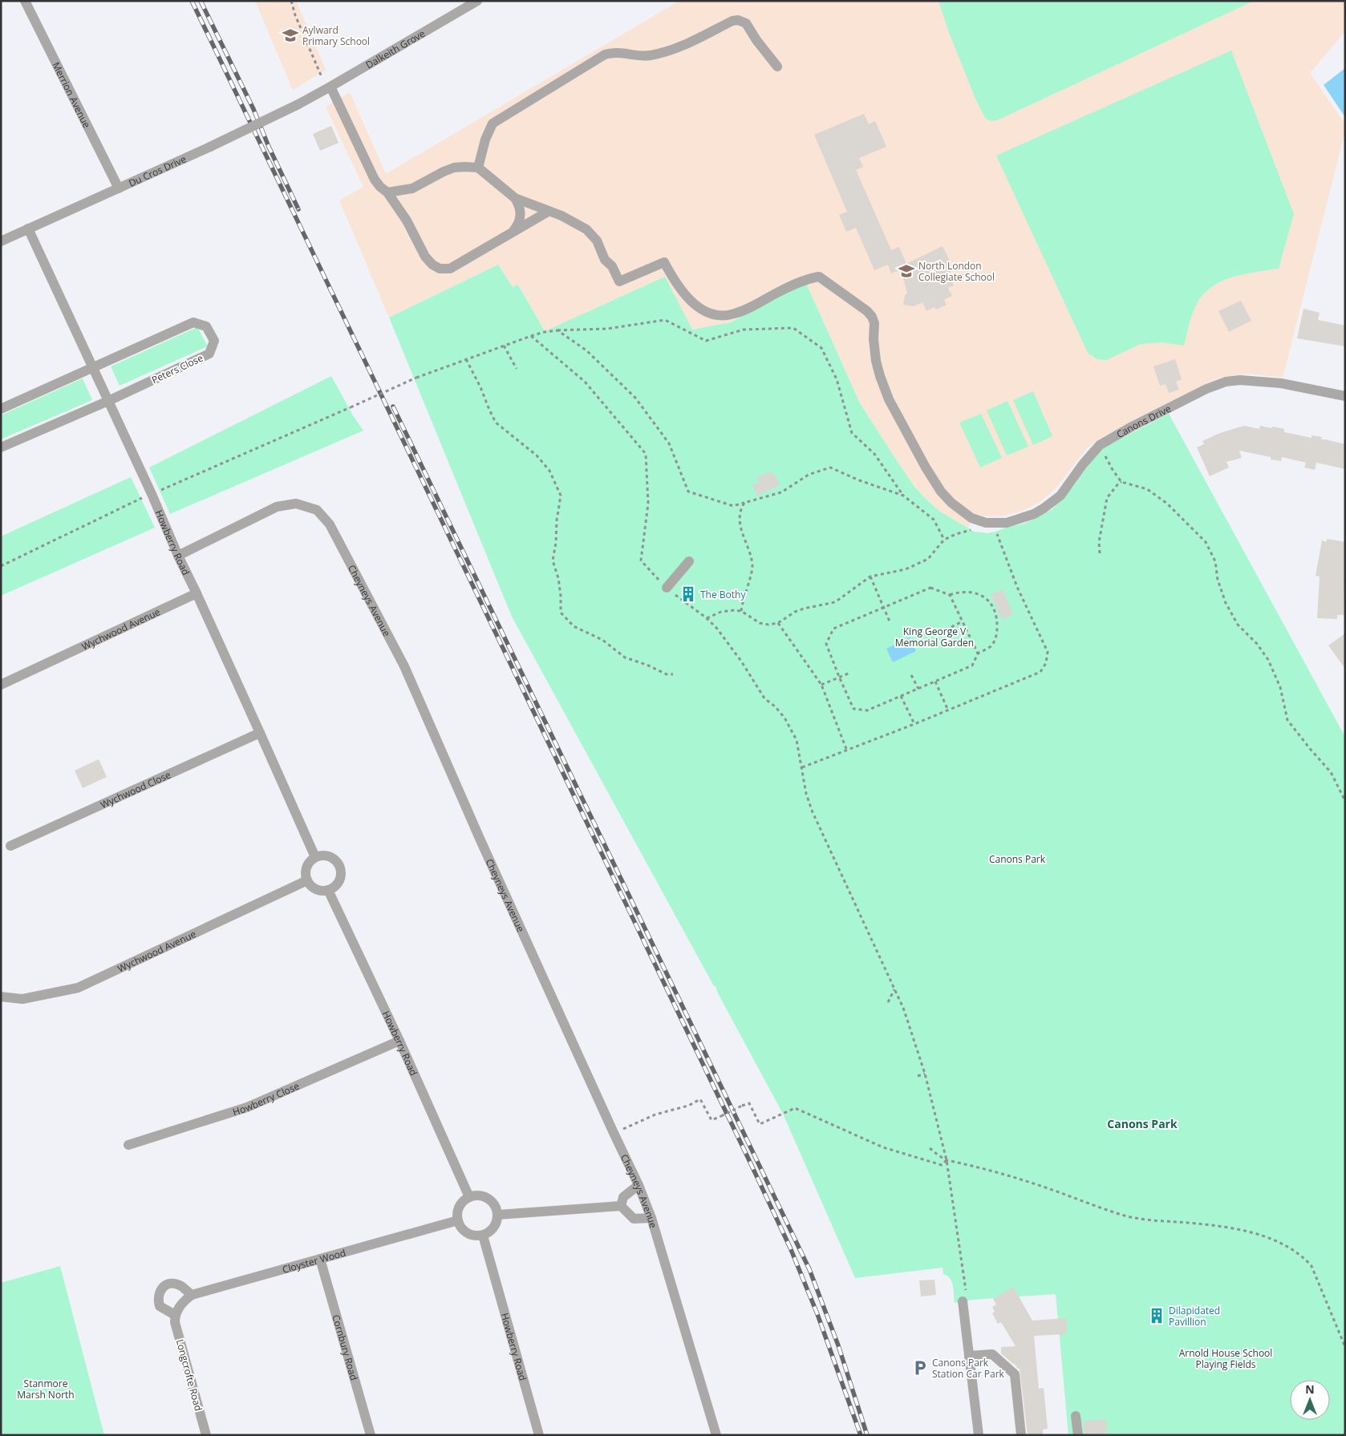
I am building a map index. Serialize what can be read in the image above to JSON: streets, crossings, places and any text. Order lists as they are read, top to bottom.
{
  "streets": {
    "street": [
      "Dalkeith Grove",
      "Merrion Avenue",
      "Du Cros Drive",
      "Peters Close",
      "Canons Drive",
      "Howberry Road",
      "Cheyneys Avenue",
      "Wychwood Avenue",
      "Wychwood Close",
      "Howberry Close",
      "Cloyster Wood",
      "Cornbury Road",
      "Longcrofte Road"
    ]
  },
  "crossings": [
    ["Dalkeith Grove", "Du Cros Drive"],
    ["Merrion Avenue", "Du Cros Drive"],
    ["Du Cros Drive", "Howberry Road"],
    ["Peters Close", "Howberry Road"],
    ["Howberry Road", "Cheyneys Avenue"],
    ["Howberry Road", "Wychwood Avenue"],
    ["Howberry Road", "Wychwood Close"],
    ["Howberry Road", "Howberry Close"],
    ["Howberry Road", "Cloyster Wood"],
    ["Cloyster Wood", "Cornbury Road"]
  ],
  "districts": ["Canons Park"],
  "parks": [
    "King George V Memorial Garden",
    "Canons Park",
    "Arnold House School Playing Fields",
    "Stanmore Marsh North"
  ],
  "places": {
    "school or university": ["Aylward Primary School", "North London Collegiate School"],
    "building": ["The Bothy", "Dilapidated Pavillion"],
    "parking": ["Canons Park Station Car Park"]
  },
  "north": "top"
}
